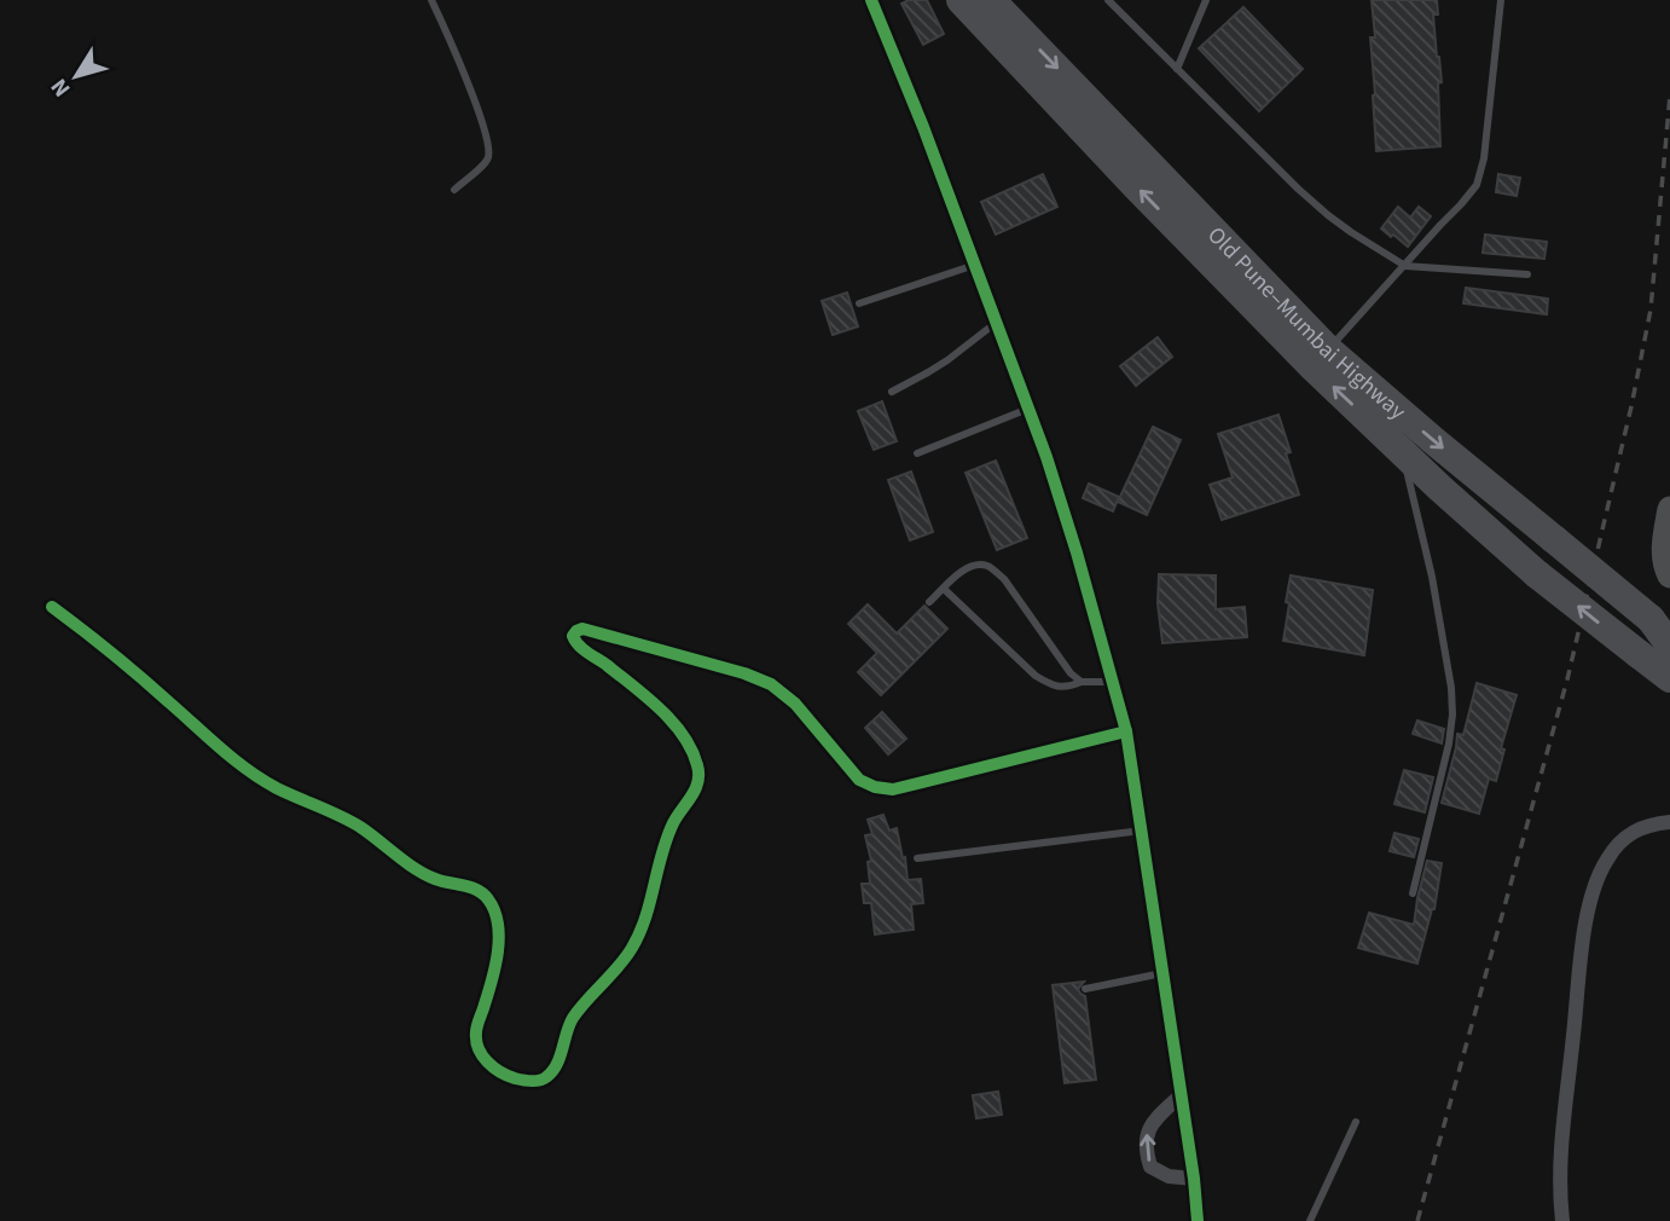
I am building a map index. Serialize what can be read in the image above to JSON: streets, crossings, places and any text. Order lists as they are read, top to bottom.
{
  "streets": {
    "highway": ["Old Pune–Mumbai Highway"]
  },
  "north": "bottom left"
}
